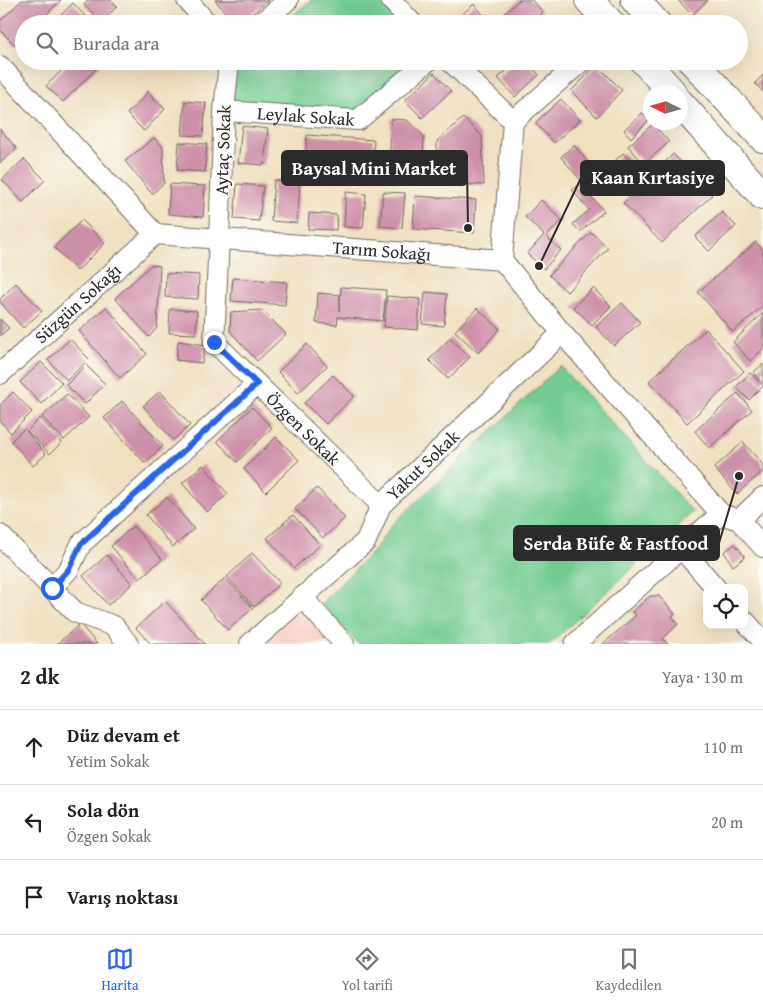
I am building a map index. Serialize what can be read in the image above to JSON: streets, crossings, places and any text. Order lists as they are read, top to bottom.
{
  "streets": {
    "street": [
      "Leylak Sokak",
      "Aytaç Sokak",
      "Tarım Sokağı",
      "Süzgün Sokağı",
      "Özgen Sokak",
      "Yakut Sokak"
    ]
  },
  "crossings": [
    ["Leylak Sokak", "Aytaç Sokak"],
    ["Aytaç Sokak", "Tarım Sokağı"],
    ["Aytaç Sokak", "Özgen Sokak"],
    ["Tarım Sokağı", "Süzgün Sokağı"],
    ["Tarım Sokağı", "Özgen Sokak"],
    ["Özgen Sokak", "Yakut Sokak"]
  ],
  "places": ["Baysal Mini Market", "Kaan Kırtasiye", "Serda Büfe & Fastfood"],
  "north": "left",
  "page": {
    "search": "Burada ara",
    "heading": ["2 dk", "Yaya · 130 m"],
    "list": [
      ["Düz devam et", "Yetim Sokak", "110 m"],
      ["Sola dön", "Özgen Sokak", "20 m"],
      "Varış noktası"
    ],
    "nav": ["Harita", "Yol tarifi", "Kaydedilen"]
  }
}
